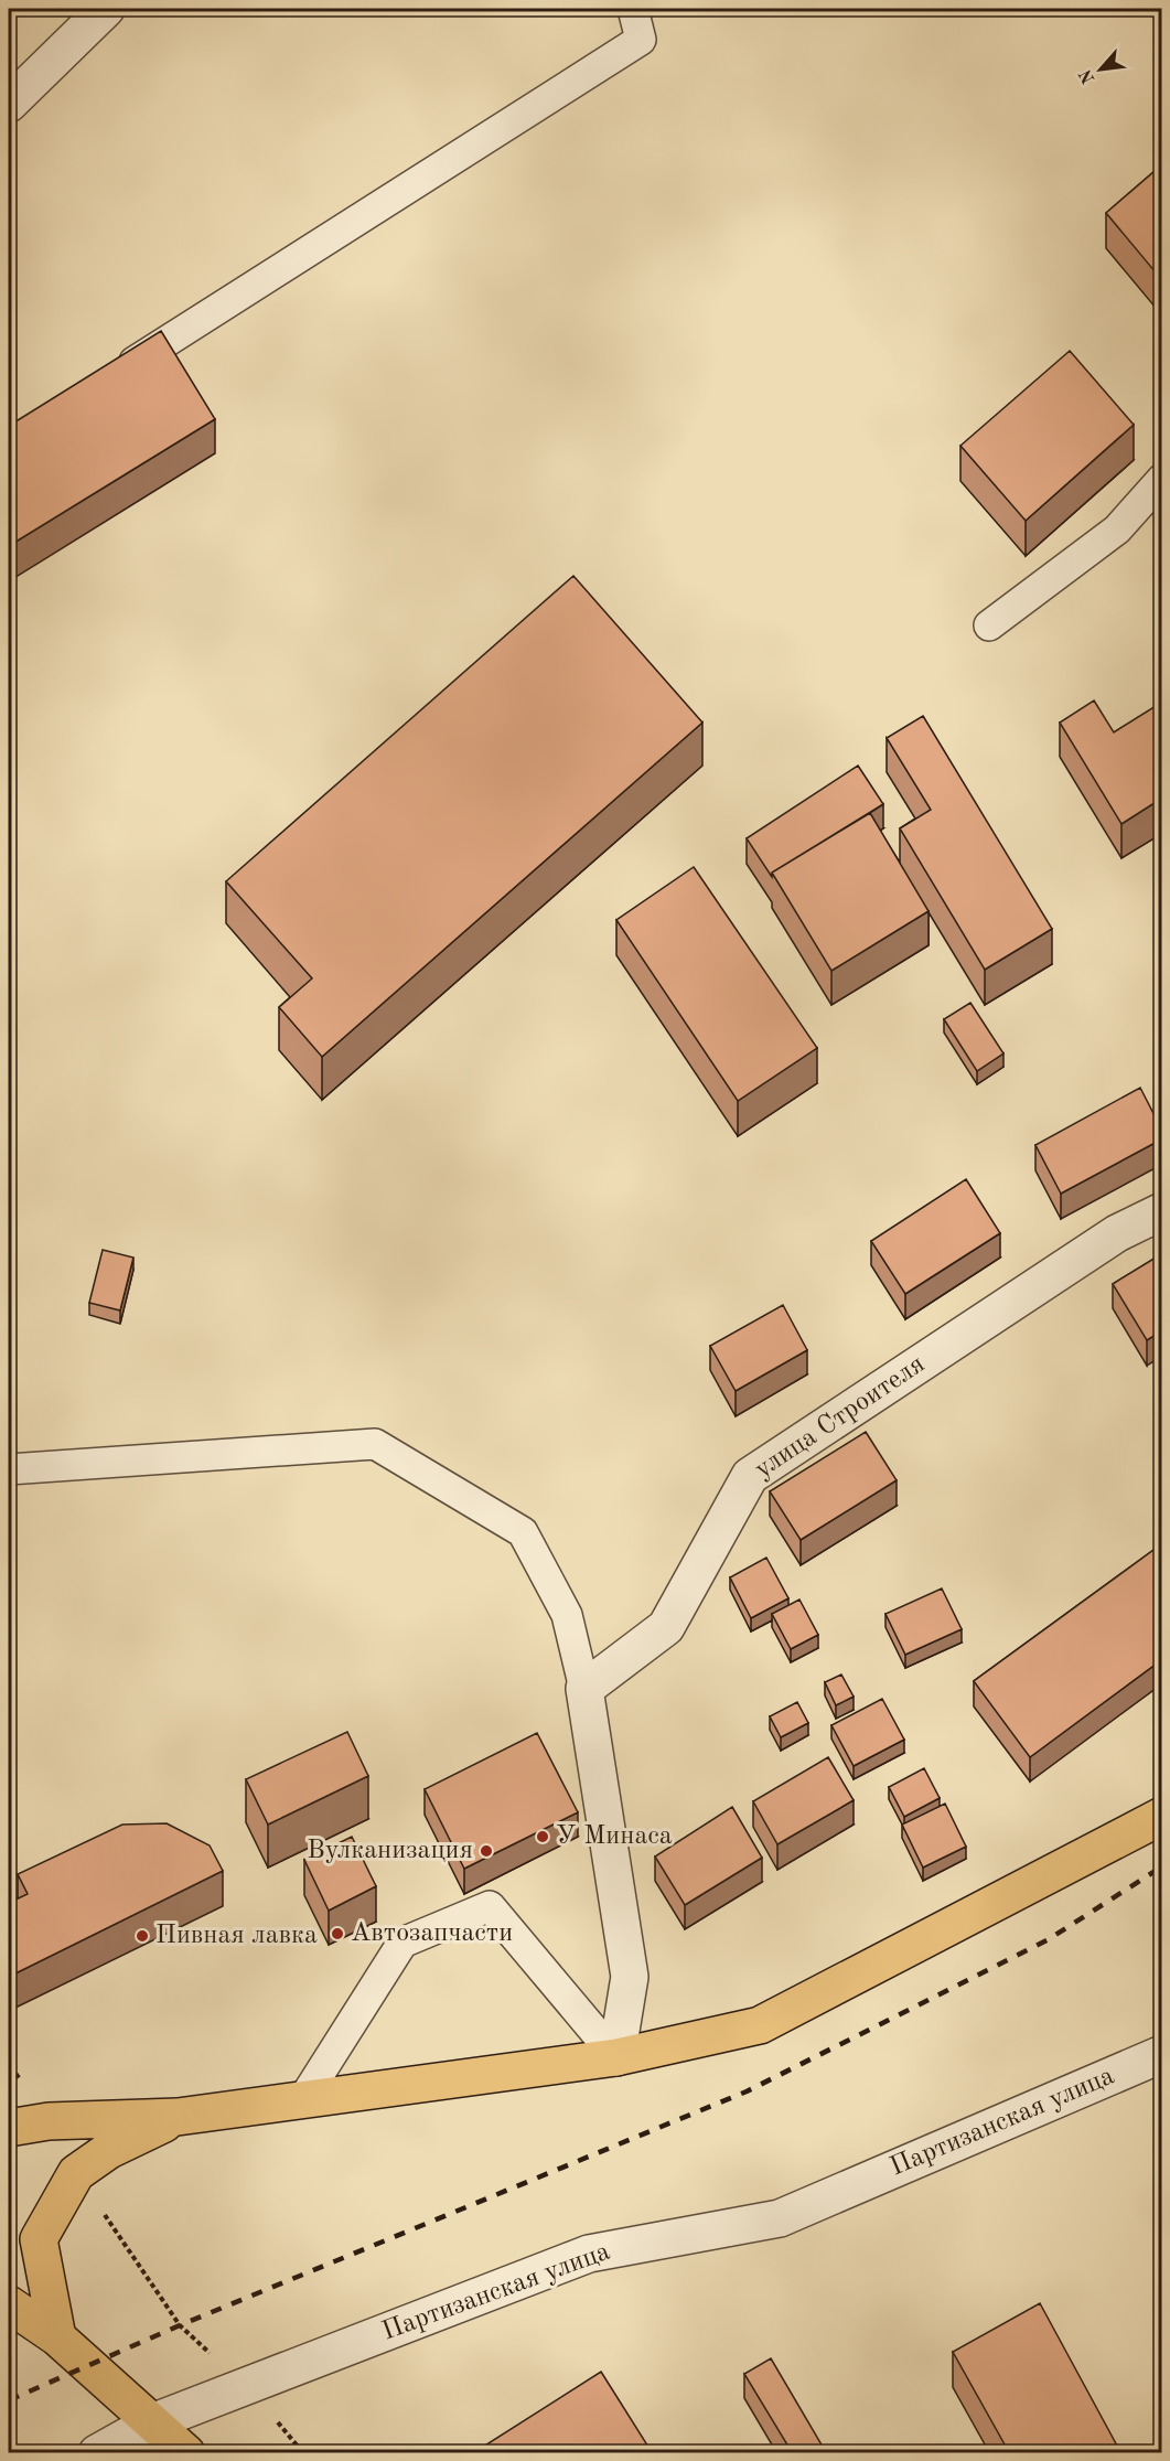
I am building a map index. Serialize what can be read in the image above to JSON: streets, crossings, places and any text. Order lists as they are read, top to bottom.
{
  "streets": {
    "street": ["улица Строителя", "Партизанская улица"]
  },
  "places": [
    "У Минаса",
    "Вулканизация",
    "Автозапчасти",
    "Пивная лавка"
  ],
  "north": "bottom left"
}
